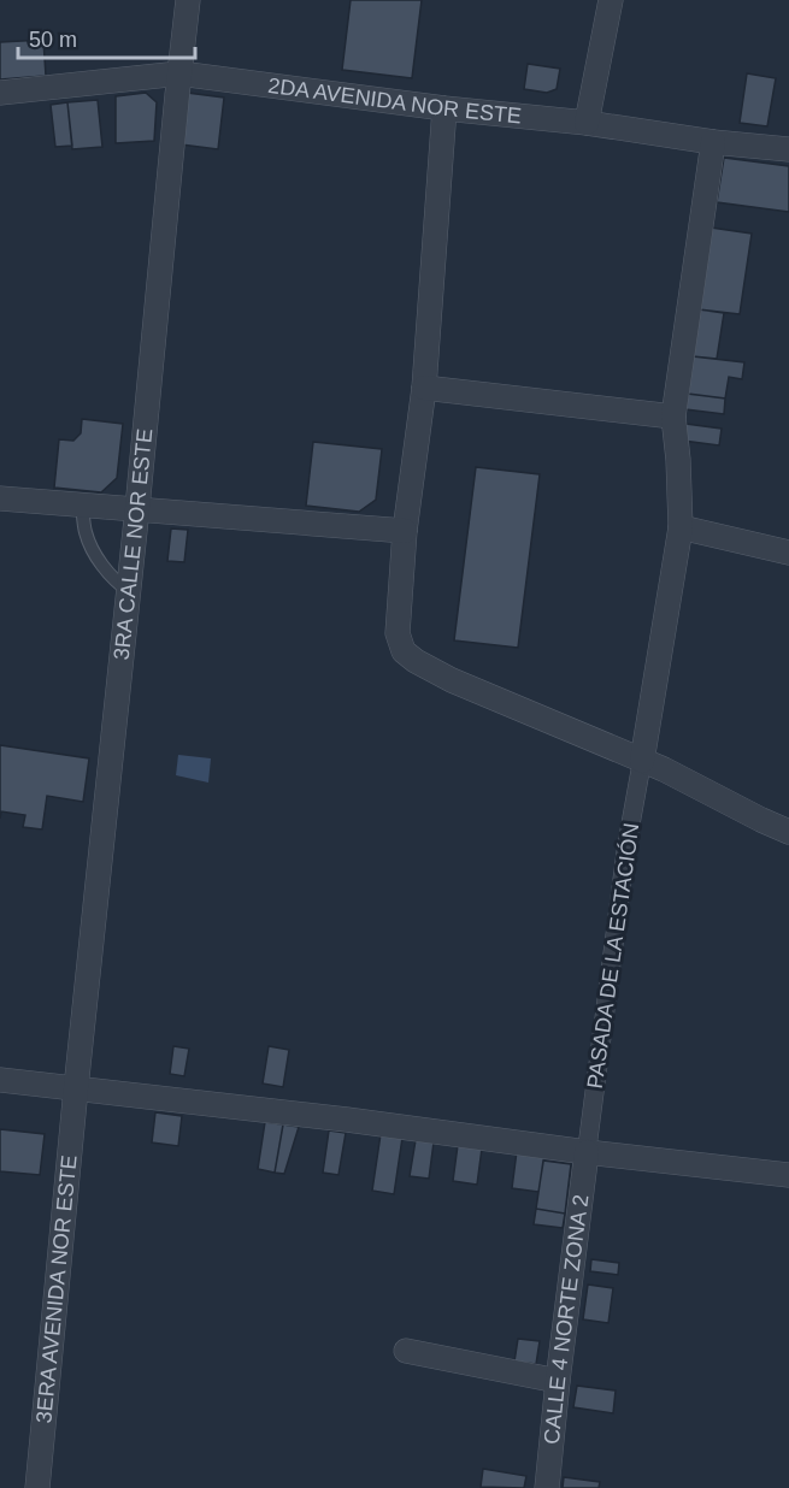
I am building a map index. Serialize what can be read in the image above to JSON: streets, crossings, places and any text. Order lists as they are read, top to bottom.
{
  "streets": {
    "street": [
      "2DA AVENIDA NOR ESTE",
      "3RA CALLE NOR ESTE",
      "PASADA DE LA ESTACIÓN",
      "3ERA AVENIDA NOR ESTE",
      "CALLE 4 NORTE ZONA 2"
    ]
  },
  "crossings": [
    ["2DA AVENIDA NOR ESTE", "3RA CALLE NOR ESTE"],
    ["3RA CALLE NOR ESTE", "3ERA AVENIDA NOR ESTE"],
    ["PASADA DE LA ESTACIÓN", "CALLE 4 NORTE ZONA 2"]
  ],
  "scale_bar": "50 m"
}
